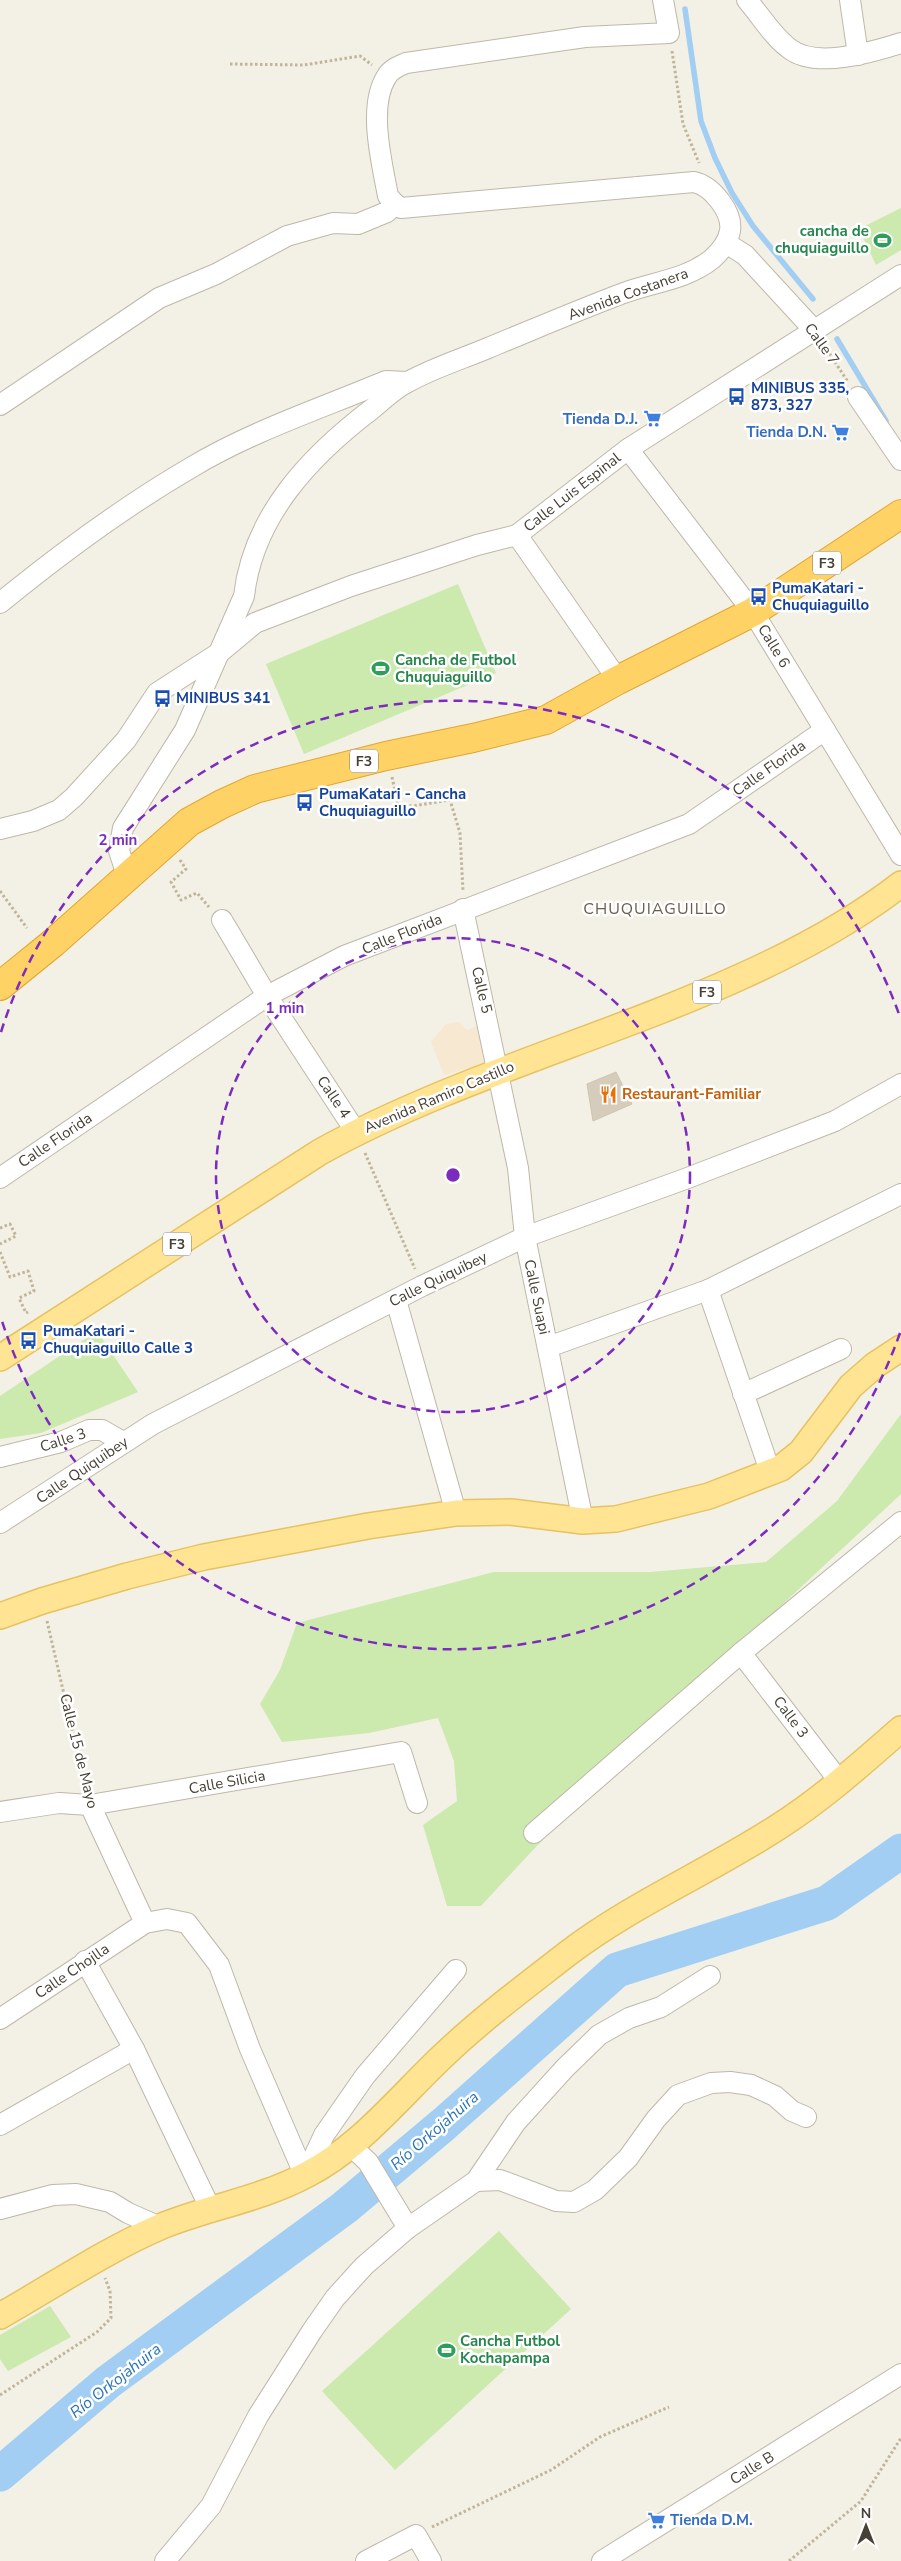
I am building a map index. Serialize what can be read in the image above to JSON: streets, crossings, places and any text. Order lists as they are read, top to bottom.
{
  "streets": {
    "highway": ["F3"],
    "main road": ["Avenida Ramiro Castillo"],
    "street": [
      "Avenida Costanera",
      "Calle 7",
      "Calle Luis Espinal",
      "Calle 6",
      "Calle Florida",
      "Calle 5",
      "Calle 4",
      "Calle Quiquibey",
      "Calle Suapi",
      "Calle 3",
      "Calle 15 de Mayo",
      "Calle Silicia",
      "Calle Chojlla",
      "Calle B"
    ]
  },
  "crossings": [
    ["Avenida Costanera", "Calle 7"],
    ["Avenida Costanera", "Calle Luis Espinal"],
    ["Avenida Costanera", "F3"],
    ["Calle 7", "Calle Luis Espinal"],
    ["Calle Luis Espinal", "Calle 6"],
    ["F3", "Calle 6"],
    ["Calle 6", "Calle Florida"],
    ["Calle Florida", "Calle 5"],
    ["Calle Florida", "Calle 4"],
    ["Calle 5", "Avenida Ramiro Castillo"],
    ["Calle 5", "Calle Suapi"],
    ["Calle 4", "Avenida Ramiro Castillo"],
    ["Calle 4", "Calle Quiquibey"],
    ["Avenida Ramiro Castillo", "Calle Suapi"],
    ["Calle Quiquibey", "Calle Suapi"],
    ["Calle Quiquibey", "Calle 3"],
    ["Calle 15 de Mayo", "Calle Silicia"],
    ["Calle 15 de Mayo", "Calle Chojlla"]
  ],
  "districts": ["CHUQUIAGUILLO"],
  "water": ["Río Orkojahuira"],
  "places": {
    "sports": ["cancha de chuquiaguillo", "Cancha de Futbol Chuquiaguillo", "Cancha Futbol Kochapampa"],
    "bus stop": [
      "MINIBUS 335, 873, 327",
      "PumaKatari - Chuquiaguillo",
      "MINIBUS 341",
      "PumaKatari - Cancha Chuquiaguillo",
      "PumaKatari - Chuquiaguillo Calle 3"
    ],
    "supermarket": ["Tienda D.J.", "Tienda D.N.", "Tienda D.M."],
    "restaurant": ["Restaurant-Familiar"]
  },
  "north": "top",
  "rings": ["2 min", "1 min"]
}
